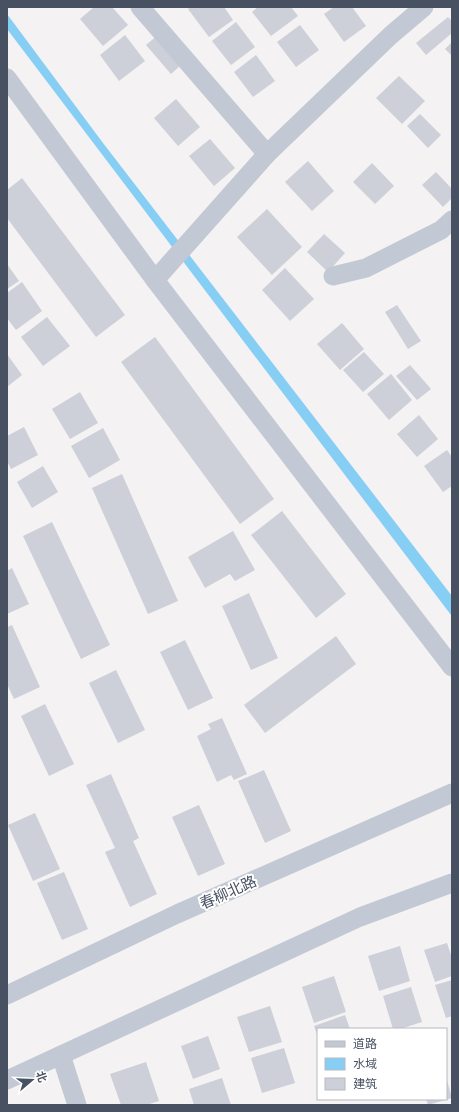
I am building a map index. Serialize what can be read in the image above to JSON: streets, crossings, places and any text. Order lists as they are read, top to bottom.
{
  "streets": {
    "street": ["春柳北路"]
  },
  "legend": ["道路", "水域", "建筑"],
  "north": "right"
}
